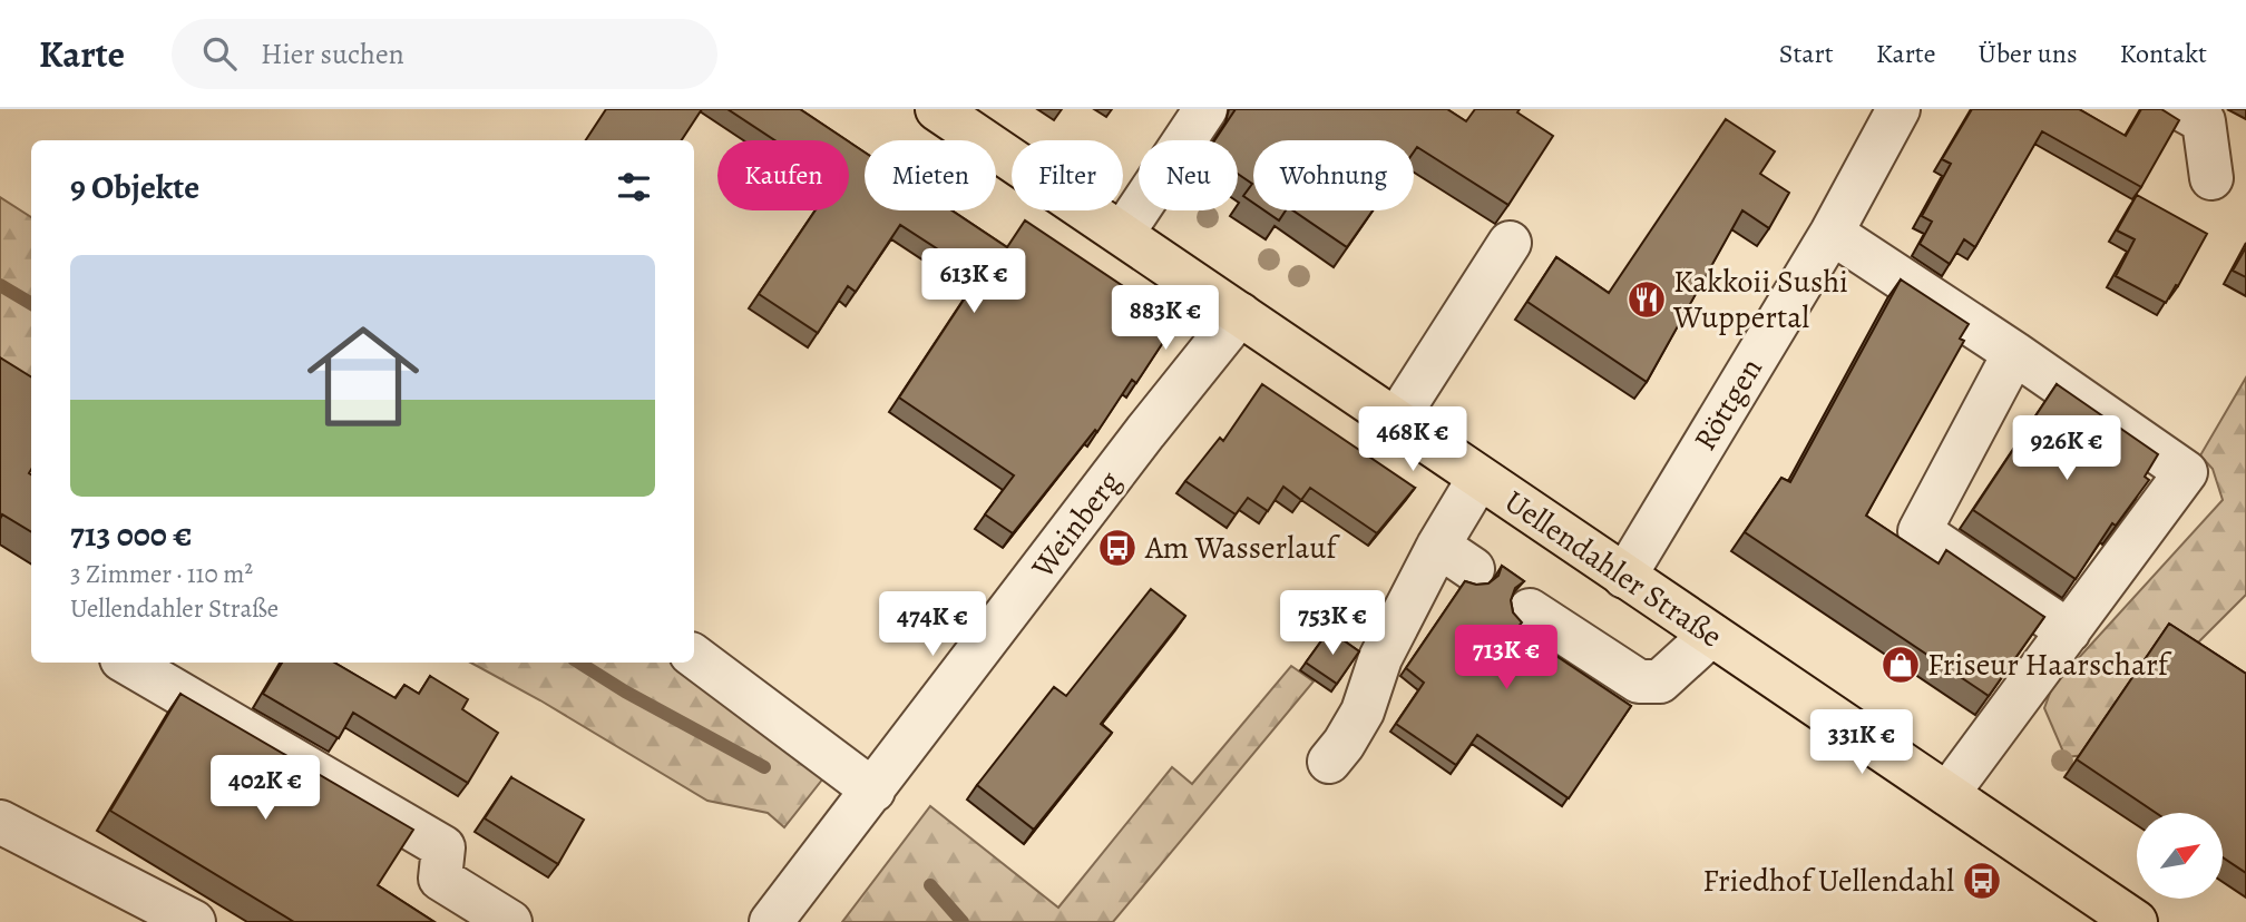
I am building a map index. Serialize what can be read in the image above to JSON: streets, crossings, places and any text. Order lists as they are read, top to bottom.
{
  "streets": {
    "main road": ["Uellendahler Straße"],
    "street": ["Röttgen", "Weinberg"]
  },
  "crossings": [
    ["Röttgen", "Uellendahler Straße"],
    ["Weinberg", "Uellendahler Straße"]
  ],
  "places": {
    "restaurant": ["Kakkoii Sushi Wuppertal"],
    "bus stop": ["Am Wasserlauf", "Friedhof Uellendahl"],
    "shop": ["Friseur Haarscharf"]
  },
  "north": "top right",
  "page": {
    "header": "Karte",
    "search": "Hier suchen",
    "nav": [
      "Start",
      "Karte",
      "Über uns",
      "Kontakt"
    ],
    "chip": [
      "Kaufen",
      "Mieten",
      "Filter",
      "Neu",
      "Wohnung"
    ],
    "heading": "9 Objekte",
    "list": [
      {
        "name": "713 000 €",
        "note": "3 Zimmer · 110 m² · Uellendahler Straße"
      }
    ],
    "price": [
      "613K €",
      "883K €",
      "468K €",
      "926K €",
      "753K €",
      "474K €",
      "713K €",
      "331K €",
      "402K €"
    ]
  }
}
